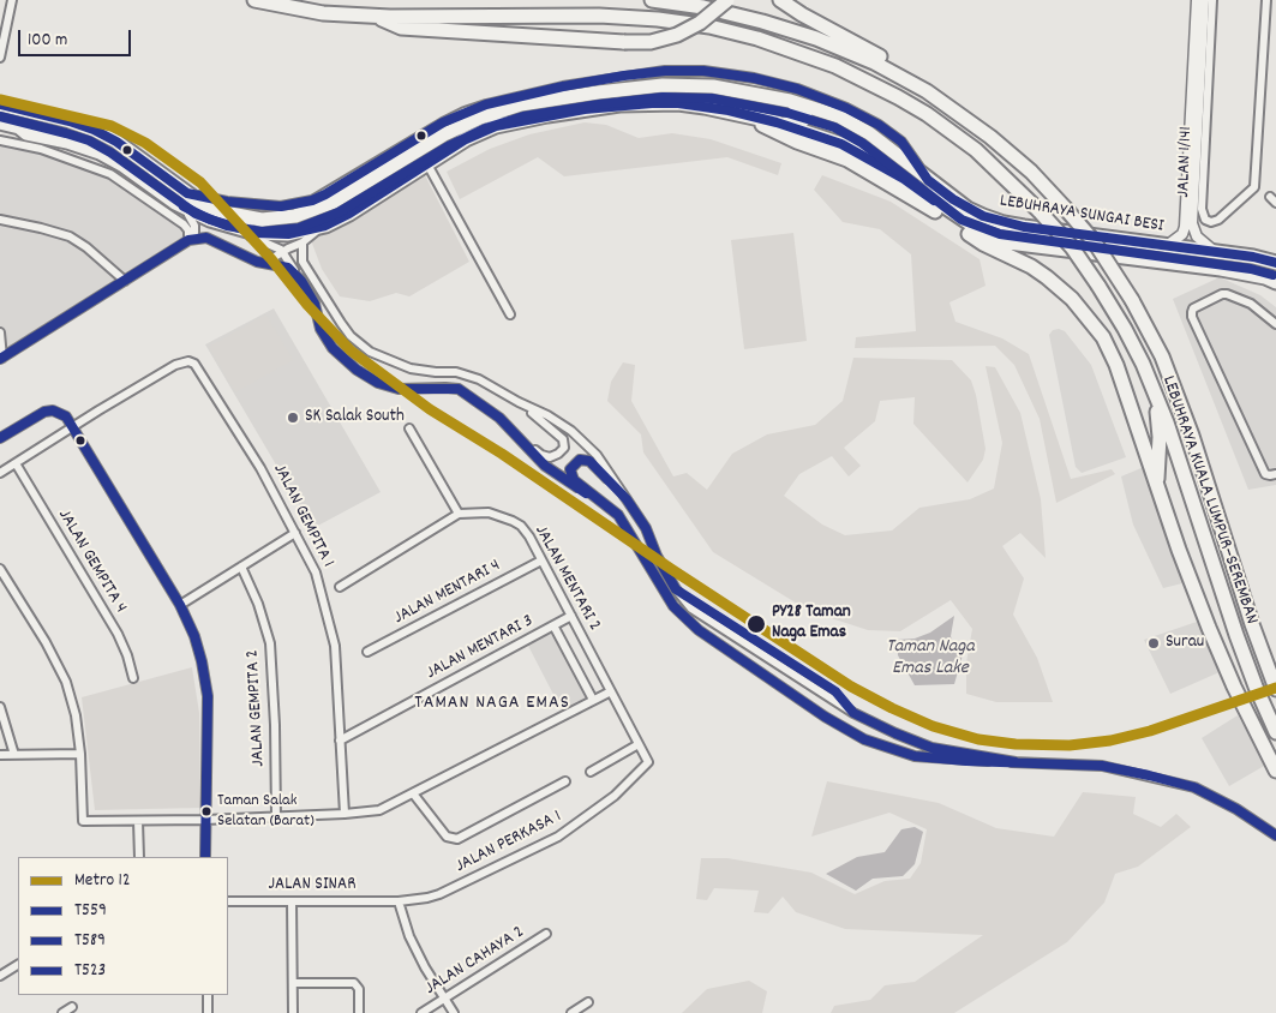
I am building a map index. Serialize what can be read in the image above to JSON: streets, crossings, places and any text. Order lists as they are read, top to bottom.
{
  "streets": {
    "highway": ["LEBUHRAYA SUNGAI BESI", "LEBUHRAYA KUALA LUMPUR–SEREMBAN"],
    "street": [
      "JALAN 1/141",
      "JALAN GEMPITA 1",
      "JALAN GEMPITA 4",
      "JALAN MENTARI 2",
      "JALAN MENTARI 4",
      "JALAN MENTARI 3",
      "JALAN GEMPITA 2",
      "JALAN PERKASA 1",
      "JALAN SINAR",
      "JALAN CAHAYA 2"
    ]
  },
  "crossings": [
    ["JALAN 1/141", "LEBUHRAYA SUNGAI BESI"],
    ["JALAN GEMPITA 1", "JALAN MENTARI 3"],
    ["JALAN MENTARI 2", "JALAN MENTARI 4"],
    ["JALAN MENTARI 2", "JALAN MENTARI 3"],
    ["JALAN MENTARI 2", "JALAN PERKASA 1"],
    ["JALAN PERKASA 1", "JALAN SINAR"]
  ],
  "districts": ["TAMAN NAGA EMAS"],
  "water": ["Taman Naga Emas Lake"],
  "places": [
    "SK Salak South",
    "PY28 Taman Naga Emas",
    "Surau",
    "Taman Salak Selatan (Barat)"
  ],
  "lines": [
    "transit line T559",
    "transit line T523",
    "metro line 12",
    "transit line T589"
  ],
  "legend": [
    "Metro 12",
    "T559",
    "T589",
    "T523"
  ],
  "scale_bar": "100 m"
}
